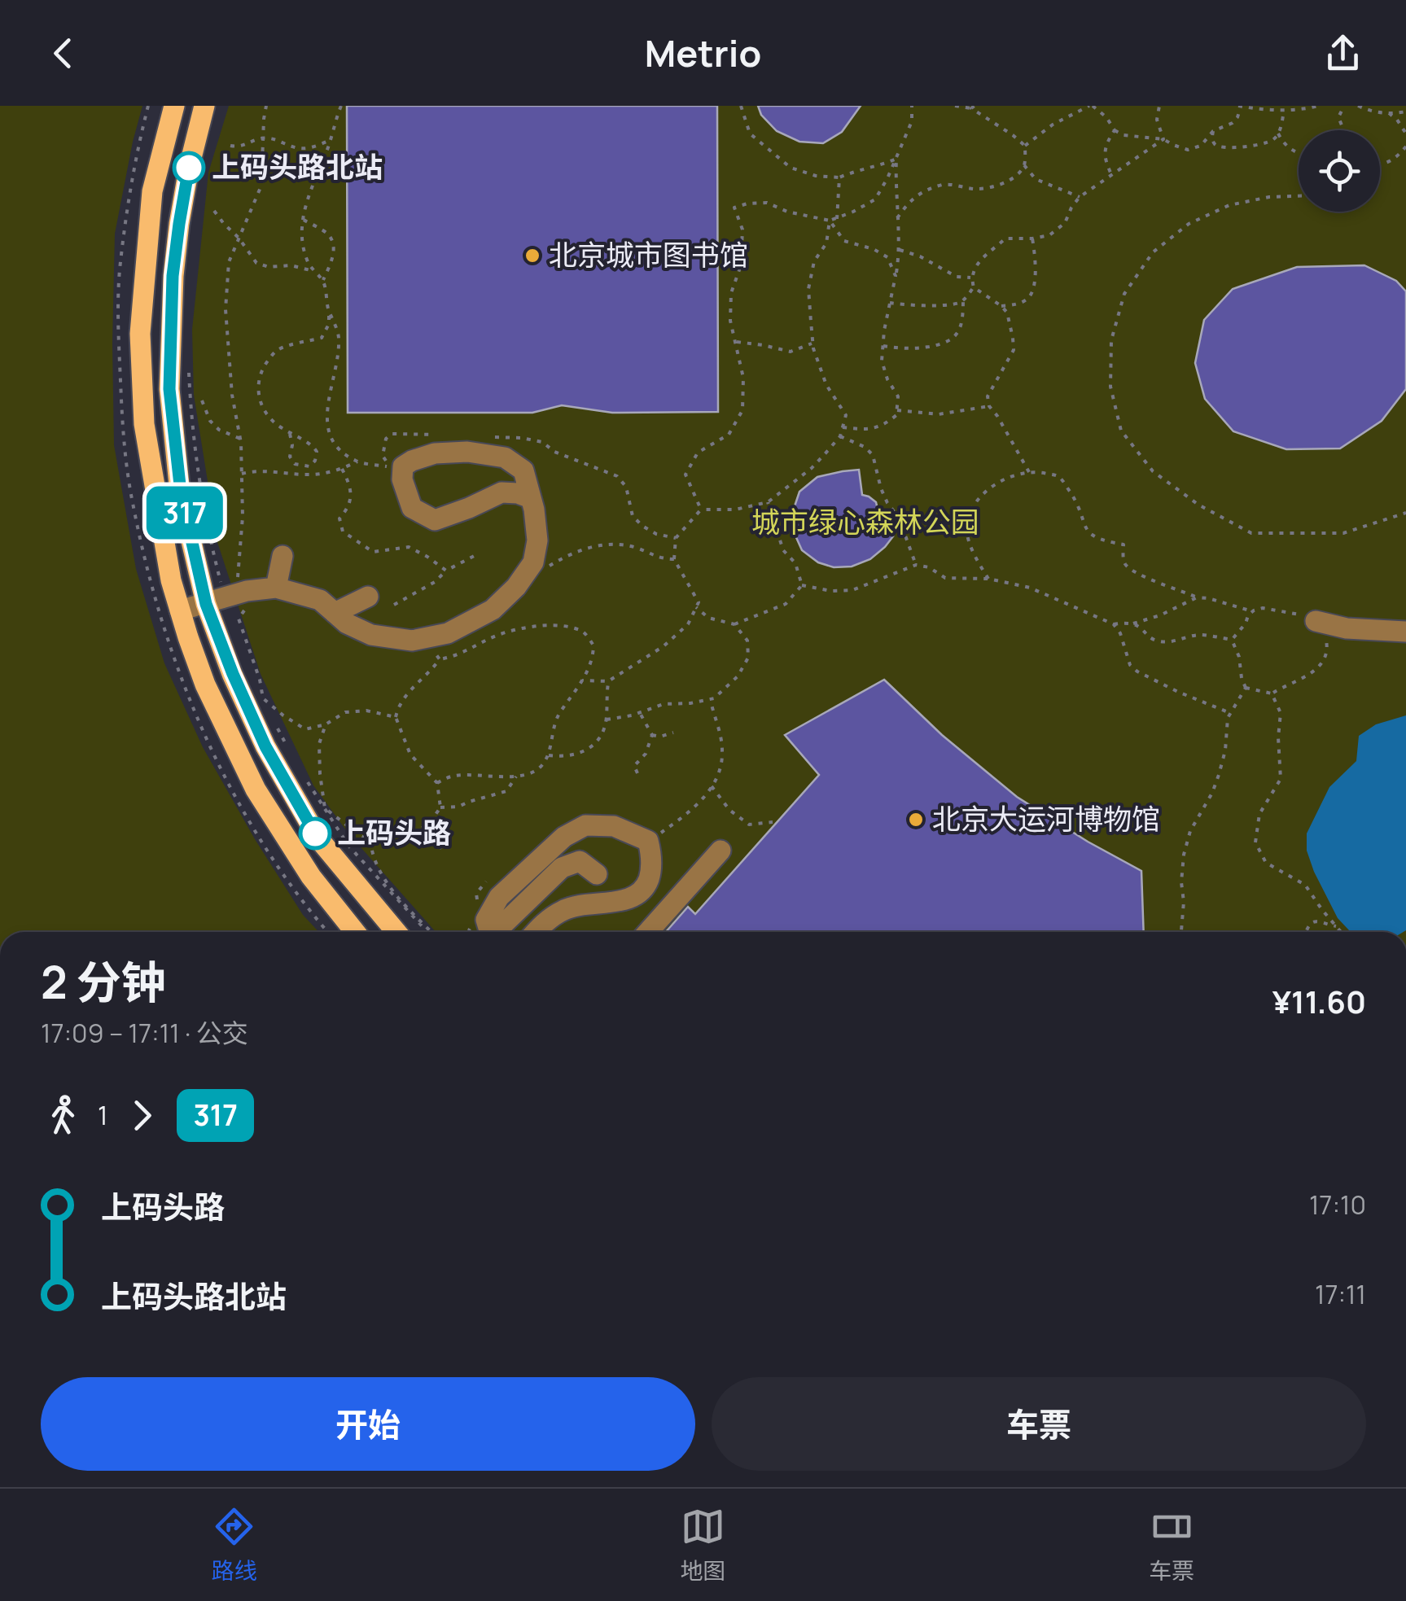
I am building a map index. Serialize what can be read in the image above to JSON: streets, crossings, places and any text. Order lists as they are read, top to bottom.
{
  "parks": ["城市绿心森林公园"],
  "places": [
    "上码头路北站",
    "北京城市图书馆",
    "北京大运河博物馆",
    "上码头路"
  ],
  "lines": ["bus line 317"],
  "page": {
    "header": "Metrio",
    "on_map": "317",
    "heading": ["2 分钟", "17:09 – 17:11 · 公交", "¥11.60"],
    "legs": ["1", "317"],
    "list": [
      {
        "name": "上码头路",
        "value": "17:10"
      },
      {
        "name": "上码头路北站",
        "value": "17:11"
      }
    ],
    "buttons": ["开始", "车票"],
    "tabs": ["路线", "地图", "车票"]
  }
}
